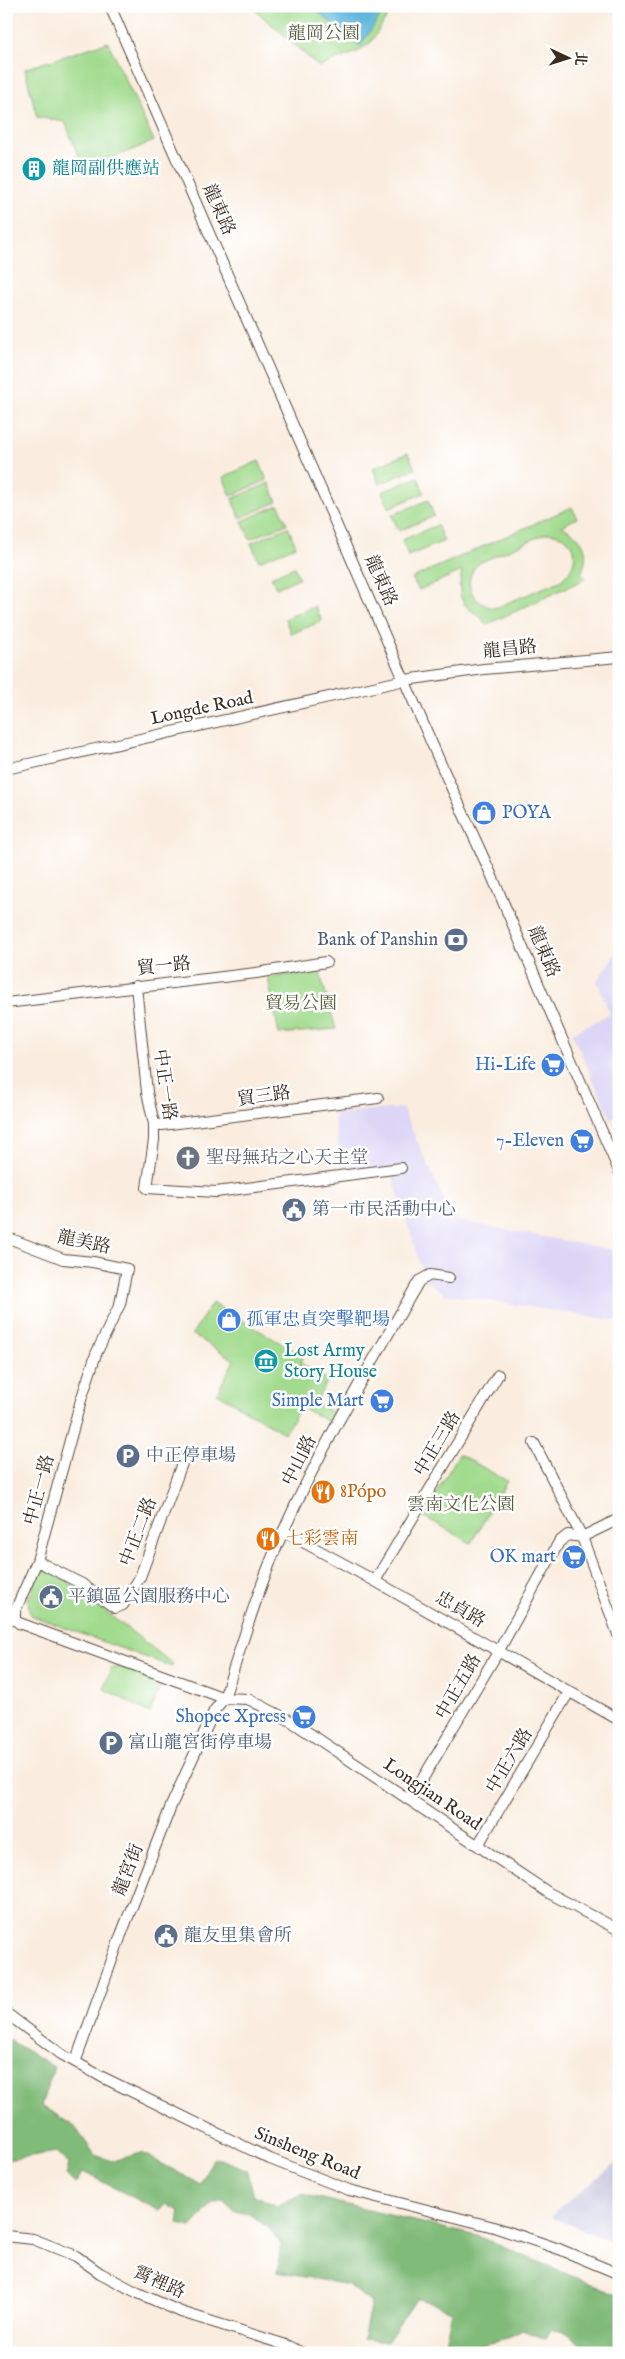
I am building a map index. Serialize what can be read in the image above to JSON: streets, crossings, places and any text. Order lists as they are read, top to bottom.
{
  "streets": {
    "street": [
      "龍東路",
      "龍昌路",
      "Longde Road",
      "貿一路",
      "中正一路",
      "貿三路",
      "龍美路",
      "中正三路",
      "中山路",
      "中正二路",
      "忠貞路",
      "中正五路",
      "中正六路",
      "Longjian Road",
      "龍宮街",
      "Sinsheng Road",
      "霄裡路"
    ]
  },
  "crossings": [
    ["龍東路", "龍昌路"],
    ["龍東路", "Longde Road"],
    ["龍昌路", "Longde Road"],
    ["貿一路", "中正一路"],
    ["中正一路", "貿三路"],
    ["中正一路", "龍美路"],
    ["中正一路", "中山路"],
    ["中正一路", "中正二路"],
    ["中正一路", "Longjian Road"],
    ["中正一路", "龍宮街"],
    ["中正三路", "忠貞路"],
    ["中山路", "忠貞路"],
    ["中山路", "Longjian Road"],
    ["中山路", "龍宮街"],
    ["忠貞路", "中正五路"],
    ["忠貞路", "中正六路"],
    ["中正五路", "Longjian Road"],
    ["中正六路", "Longjian Road"],
    ["Longjian Road", "龍宮街"],
    ["龍宮街", "Sinsheng Road"]
  ],
  "parks": ["龍岡公園", "貿易公園", "雲南文化公園"],
  "places": {
    "building": ["龍岡副供應站"],
    "shop": ["POYA", "孤軍忠貞突擊靶場"],
    "bank": ["Bank of Panshin"],
    "supermarket": [
      "Hi-Life",
      "7-Eleven",
      "Simple Mart",
      "OK mart",
      "Shopee Xpress"
    ],
    "church": ["聖母無玷之心天主堂"],
    "public building": ["第一市民活動中心", "平鎮區公園服務中心", "龍友里集會所"],
    "museum": ["Lost Army Story House"],
    "parking": ["中正停車場", "富山龍宮街停車場"],
    "restaurant": ["8Pópo", "七彩雲南"]
  },
  "north": "right"
}
